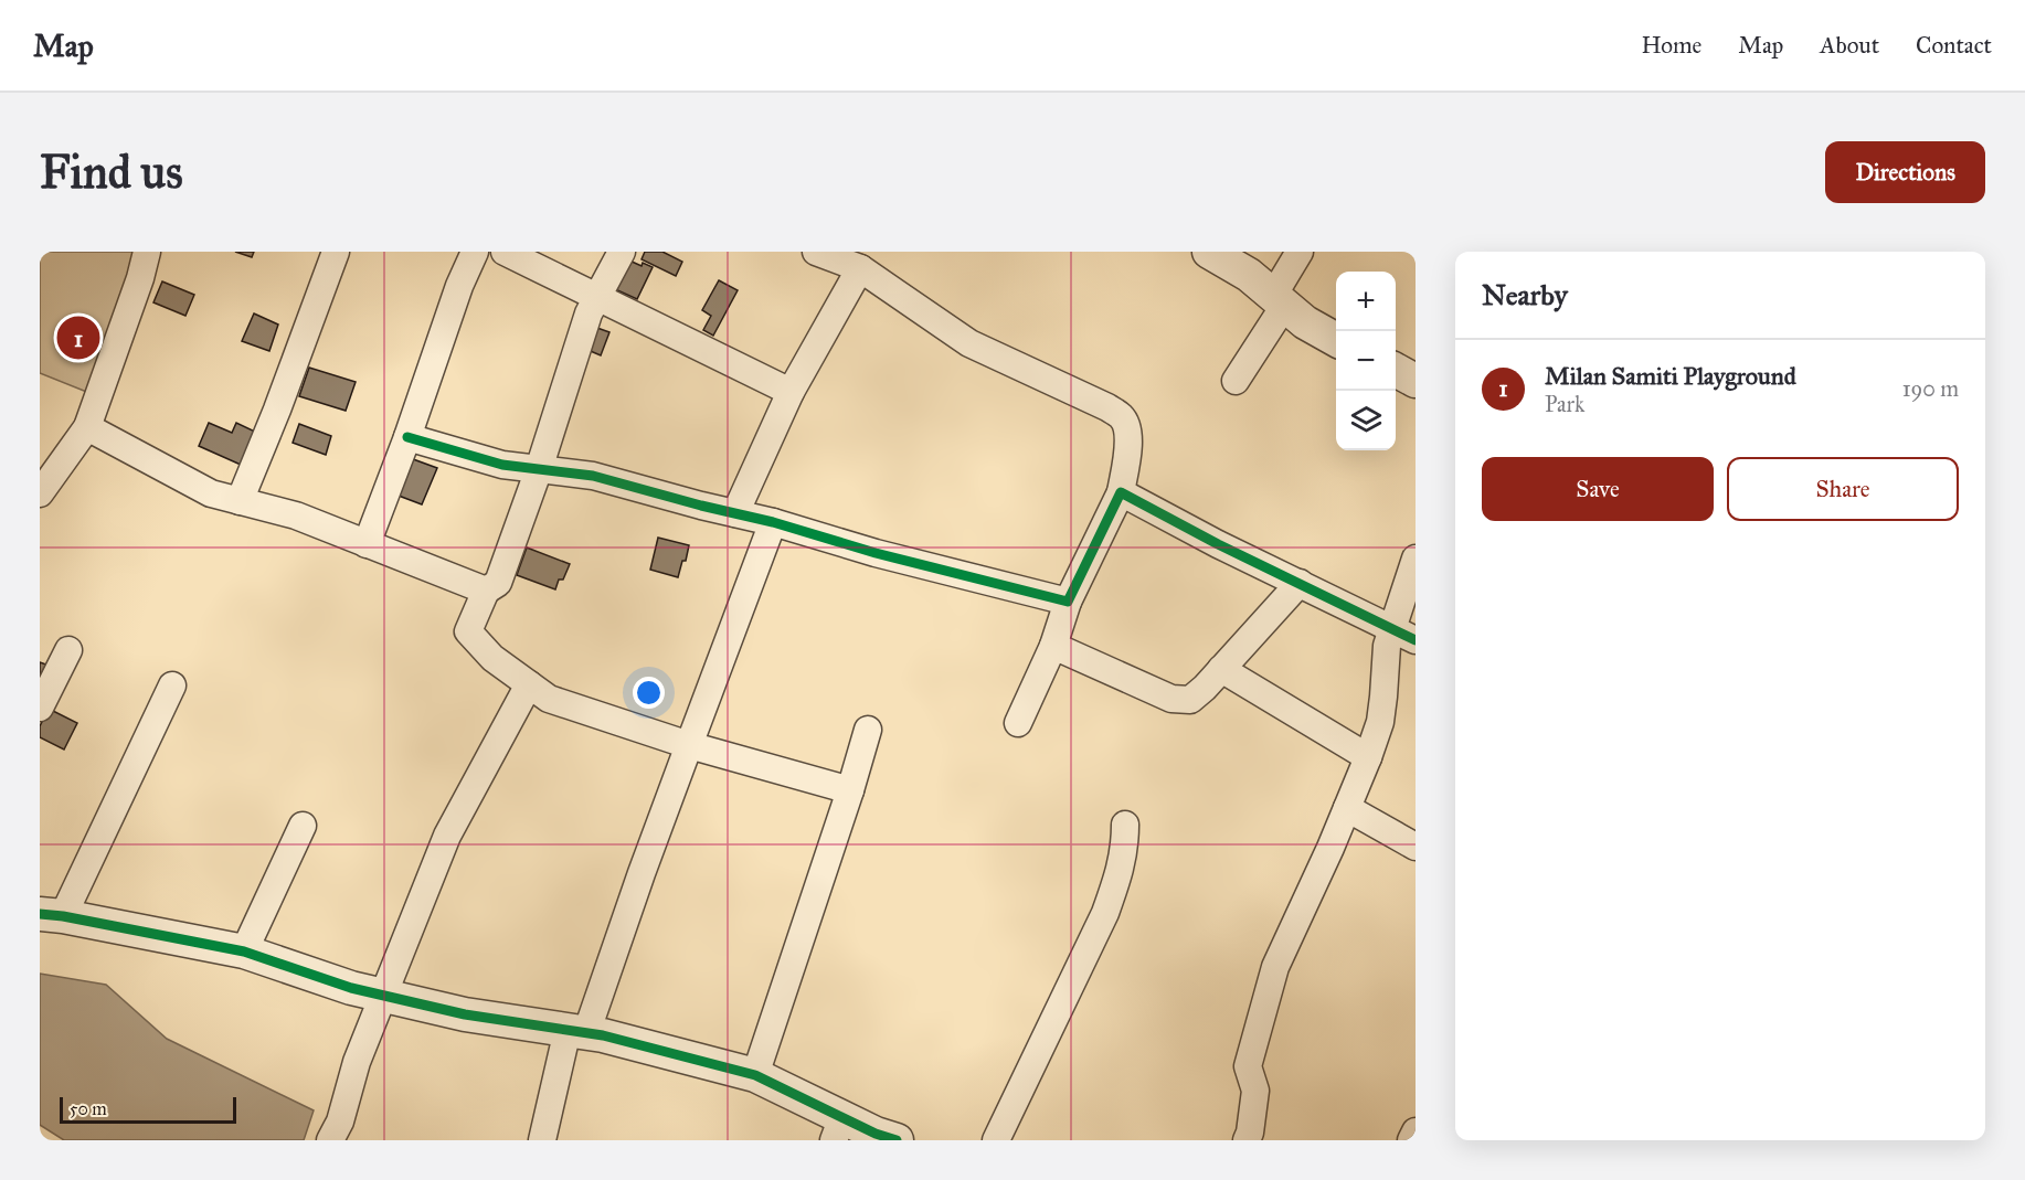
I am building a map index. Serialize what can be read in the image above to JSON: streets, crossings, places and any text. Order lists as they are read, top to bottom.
{
  "scale_bar": "50 m",
  "page": {
    "header": "Map",
    "nav": [
      "Home",
      "Map",
      "About",
      "Contact"
    ],
    "buttons": [
      "Directions",
      ["Save", "Share"]
    ],
    "title": "Find us",
    "heading": "Nearby",
    "map_buttons": ["+", "−"],
    "pins": "1",
    "list": [
      {
        "mark": "1",
        "name": "Milan Samiti Playground",
        "note": "Park",
        "value": "190 m"
      }
    ],
    "scale": "50 m"
  }
}
